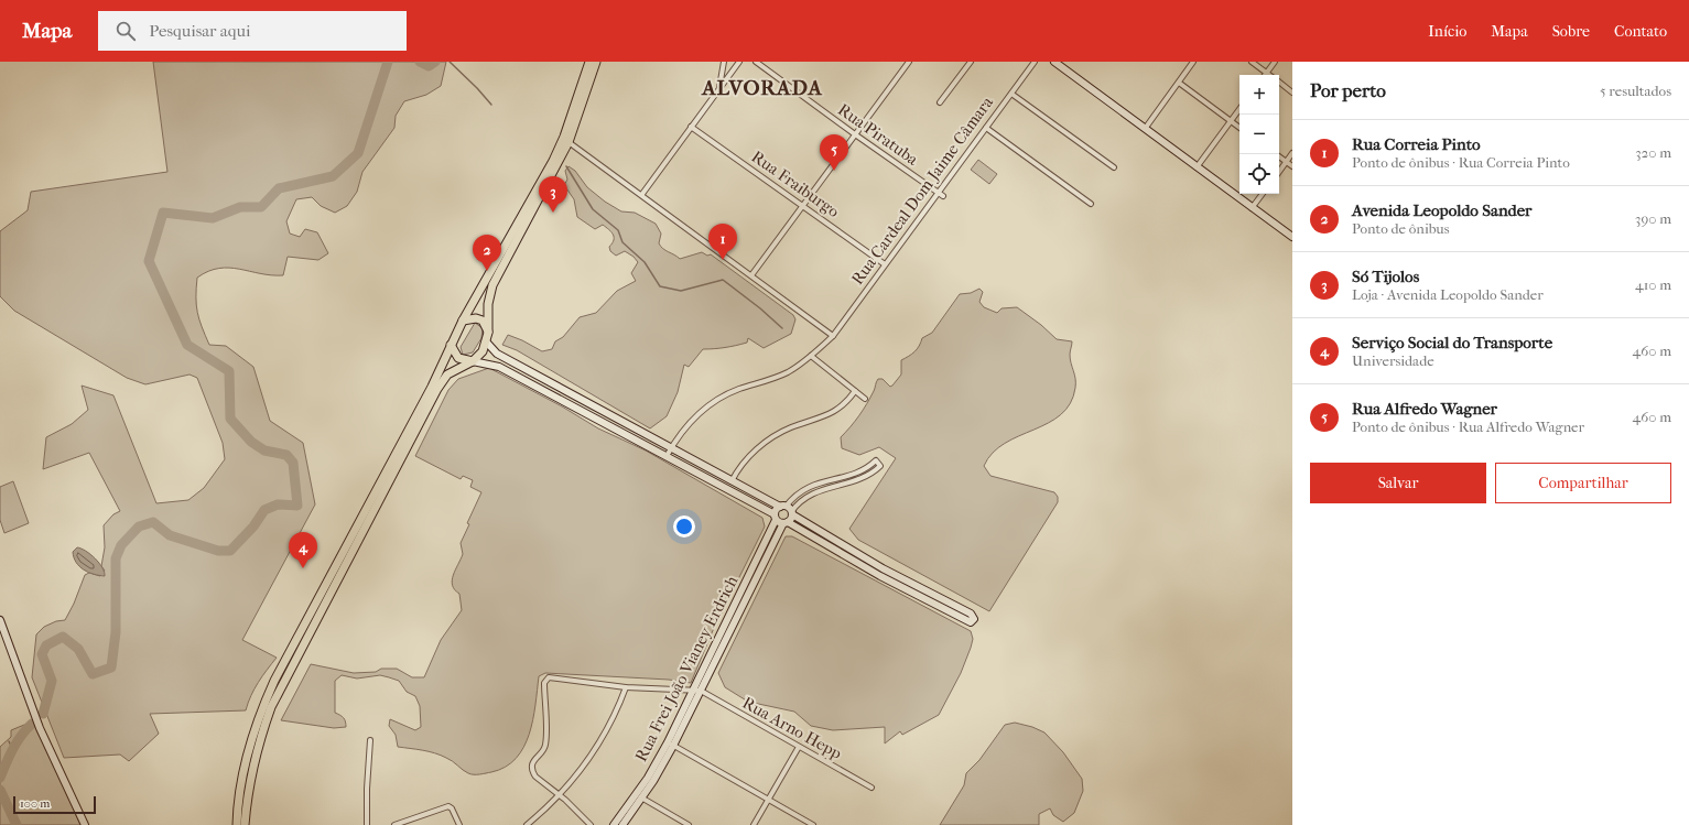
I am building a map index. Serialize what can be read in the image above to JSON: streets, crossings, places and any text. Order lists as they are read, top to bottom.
{
  "streets": {
    "street": [
      "Rua Piratuba",
      "Rua Fraiburgo",
      "Rua Cardeal Dom Jaime Câmara",
      "Rua Frei João Vianey Erdrich",
      "Rua Arno Hepp"
    ]
  },
  "crossings": [
    ["Rua Piratuba", "Rua Cardeal Dom Jaime Câmara"],
    ["Rua Fraiburgo", "Rua Cardeal Dom Jaime Câmara"],
    ["Rua Frei João Vianey Erdrich", "Rua Arno Hepp"]
  ],
  "districts": ["ALVORADA"],
  "scale_bar": "100 m",
  "page": {
    "header": "Mapa",
    "search": "Pesquisar aqui",
    "nav": [
      "Início",
      "Mapa",
      "Sobre",
      "Contato"
    ],
    "heading": ["Por perto", "5 resultados"],
    "map_buttons": ["+", "−"],
    "list": [
      {
        "mark": "1",
        "name": "Rua Correia Pinto",
        "note": "Ponto de ônibus · Rua Correia Pinto",
        "value": "320 m"
      },
      {
        "mark": "2",
        "name": "Avenida Leopoldo Sander",
        "note": "Ponto de ônibus",
        "value": "390 m"
      },
      {
        "mark": "3",
        "name": "Só Tijolos",
        "note": "Loja · Avenida Leopoldo Sander",
        "value": "410 m"
      },
      {
        "mark": "4",
        "name": "Serviço Social do Transporte",
        "note": "Universidade",
        "value": "460 m"
      },
      {
        "mark": "5",
        "name": "Rua Alfredo Wagner",
        "note": "Ponto de ônibus · Rua Alfredo Wagner",
        "value": "460 m"
      }
    ],
    "pins": [
      "5",
      "3",
      "1",
      "2",
      "4"
    ],
    "buttons": ["Salvar", "Compartilhar"],
    "scale": "100 m"
  }
}
